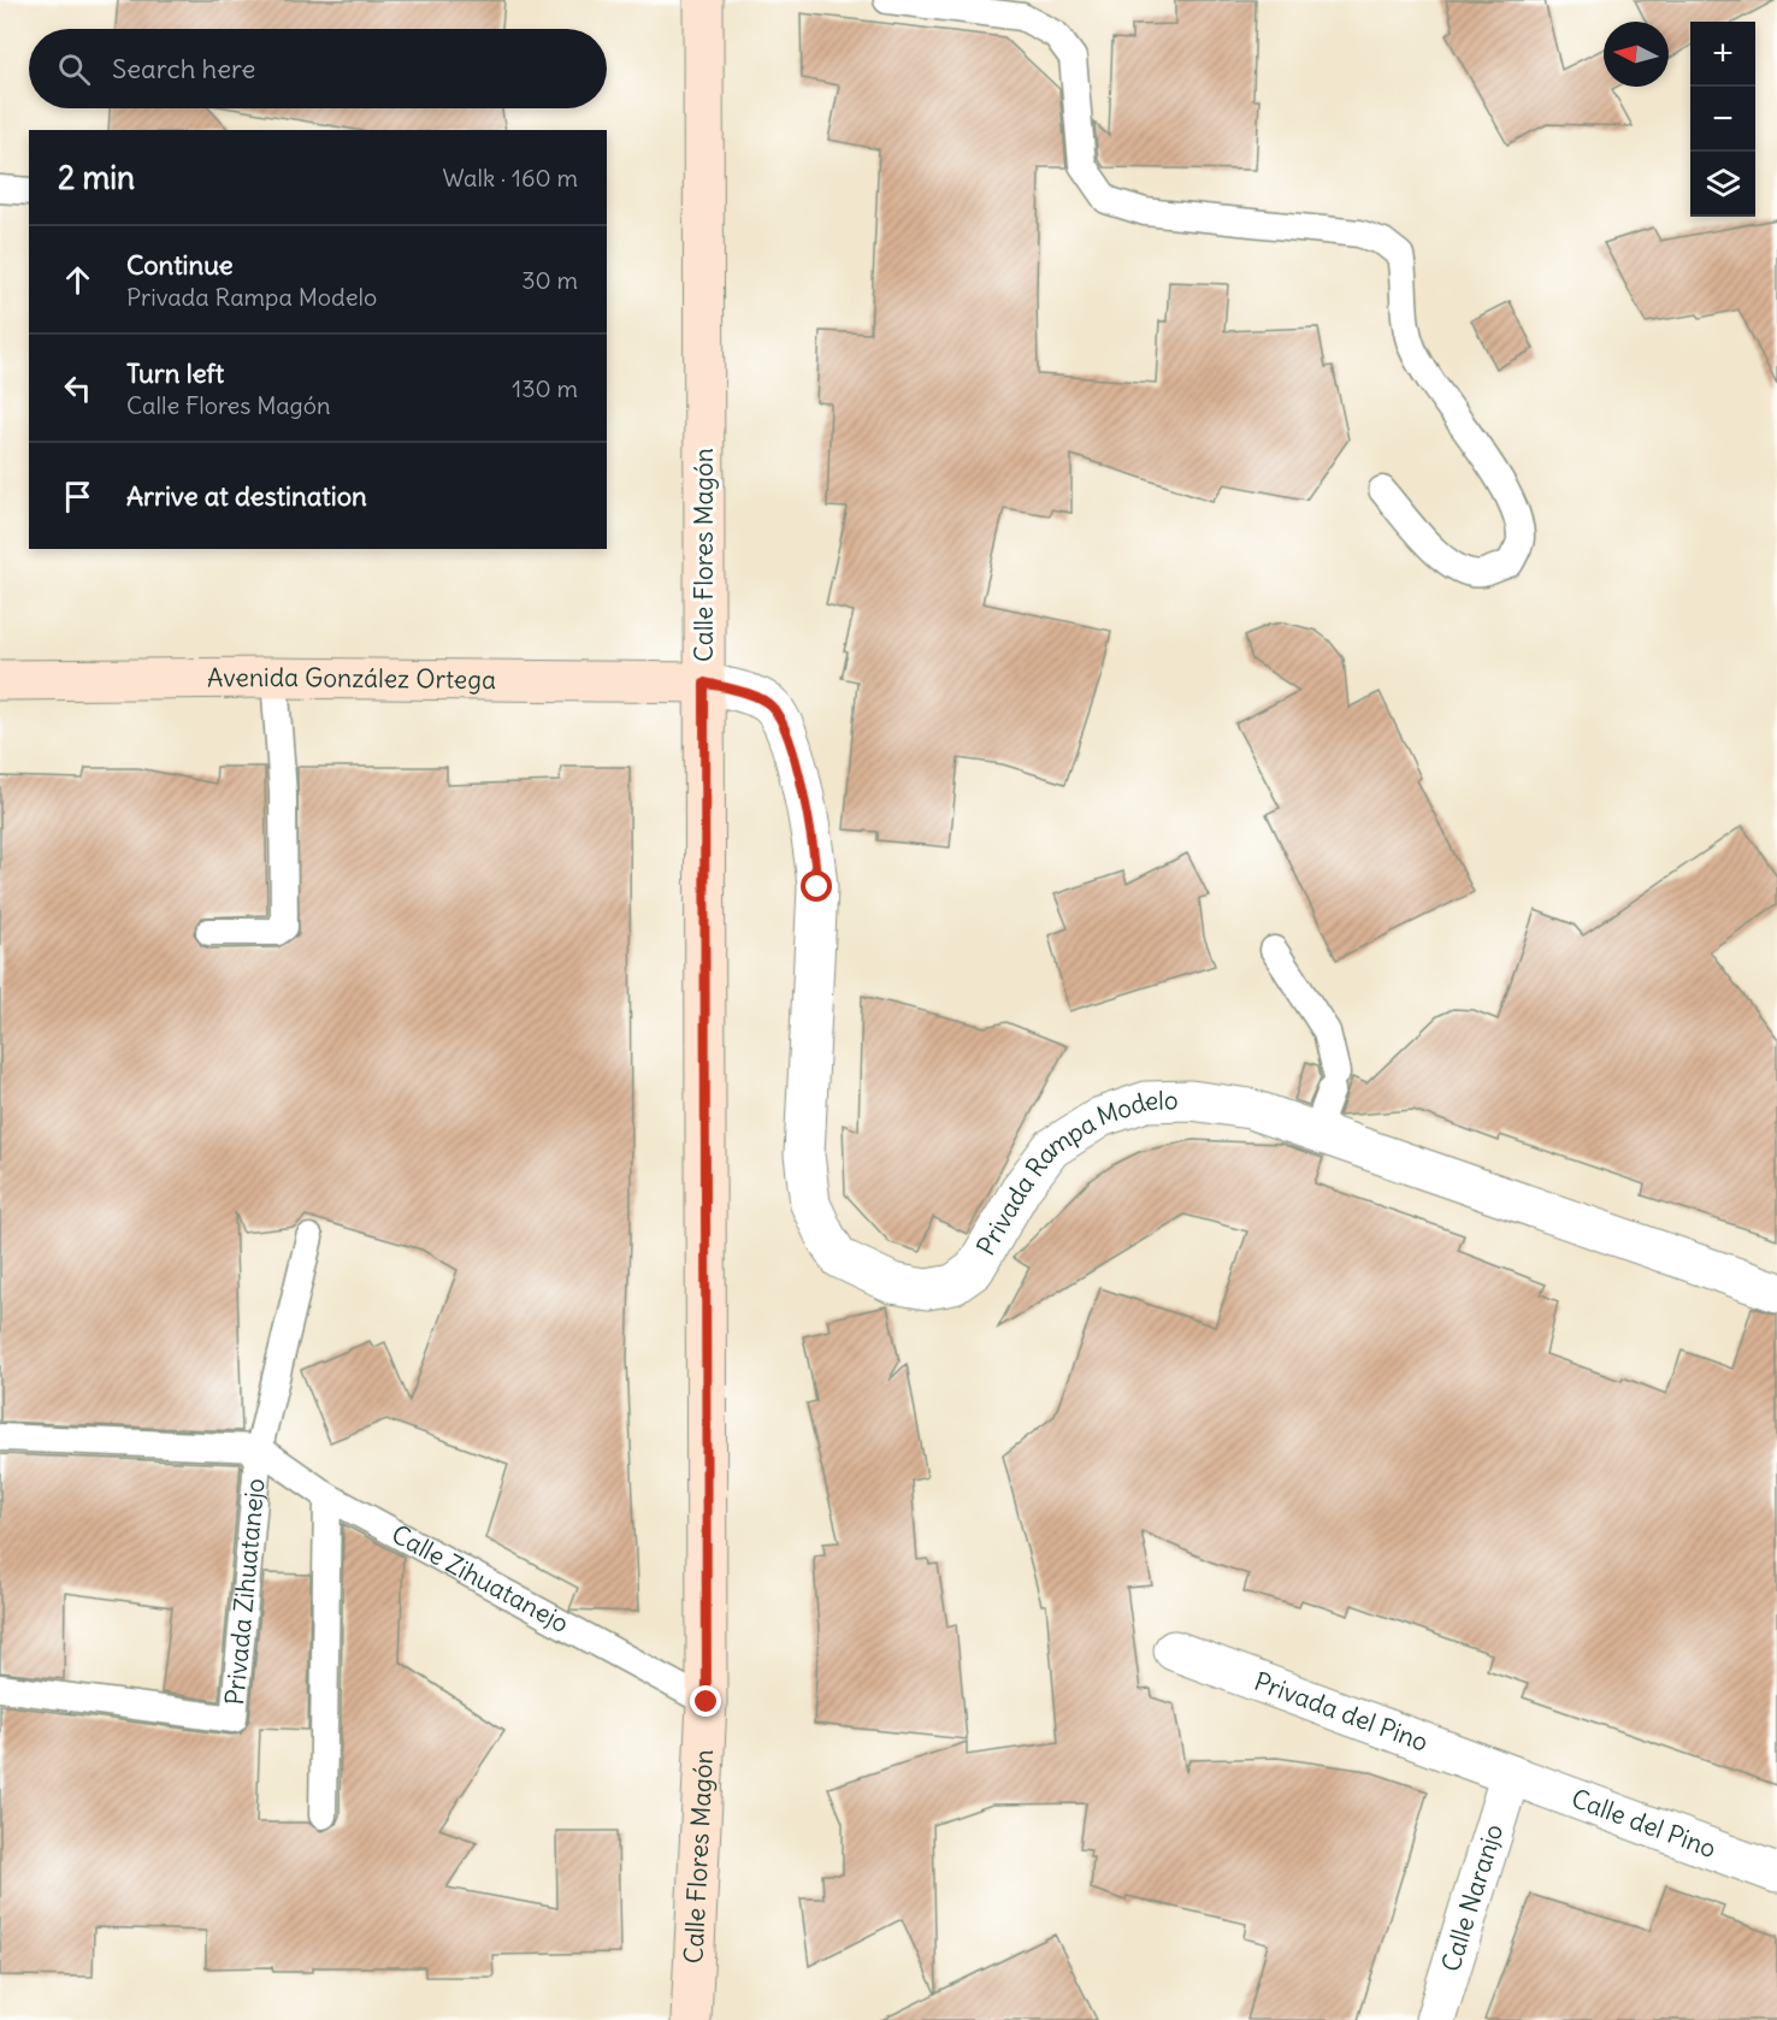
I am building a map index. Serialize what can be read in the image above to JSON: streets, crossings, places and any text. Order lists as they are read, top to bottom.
{
  "streets": {
    "street": [
      "Calle Flores Magón",
      "Avenida González Ortega",
      "Privada Rampa Modelo",
      "Privada del Pino",
      "Calle del Pino",
      "Calle Naranjo"
    ],
    "lane": ["Calle Zihuatanejo", "Privada Zihuatanejo"]
  },
  "crossings": [
    ["Calle Flores Magón", "Avenida González Ortega"],
    ["Calle Flores Magón", "Privada Rampa Modelo"],
    ["Calle Flores Magón", "Calle Zihuatanejo"],
    ["Avenida González Ortega", "Privada Rampa Modelo"],
    ["Calle Zihuatanejo", "Privada Zihuatanejo"],
    ["Privada del Pino", "Calle del Pino"],
    ["Privada del Pino", "Calle Naranjo"],
    ["Calle del Pino", "Calle Naranjo"]
  ],
  "north": "left",
  "page": {
    "map_buttons": ["+", "−"],
    "search": "Search here",
    "heading": ["2 min", "Walk · 160 m"],
    "list": [
      ["Continue", "Privada Rampa Modelo", "30 m"],
      ["Turn left", "Calle Flores Magón", "130 m"],
      "Arrive at destination"
    ]
  }
}
